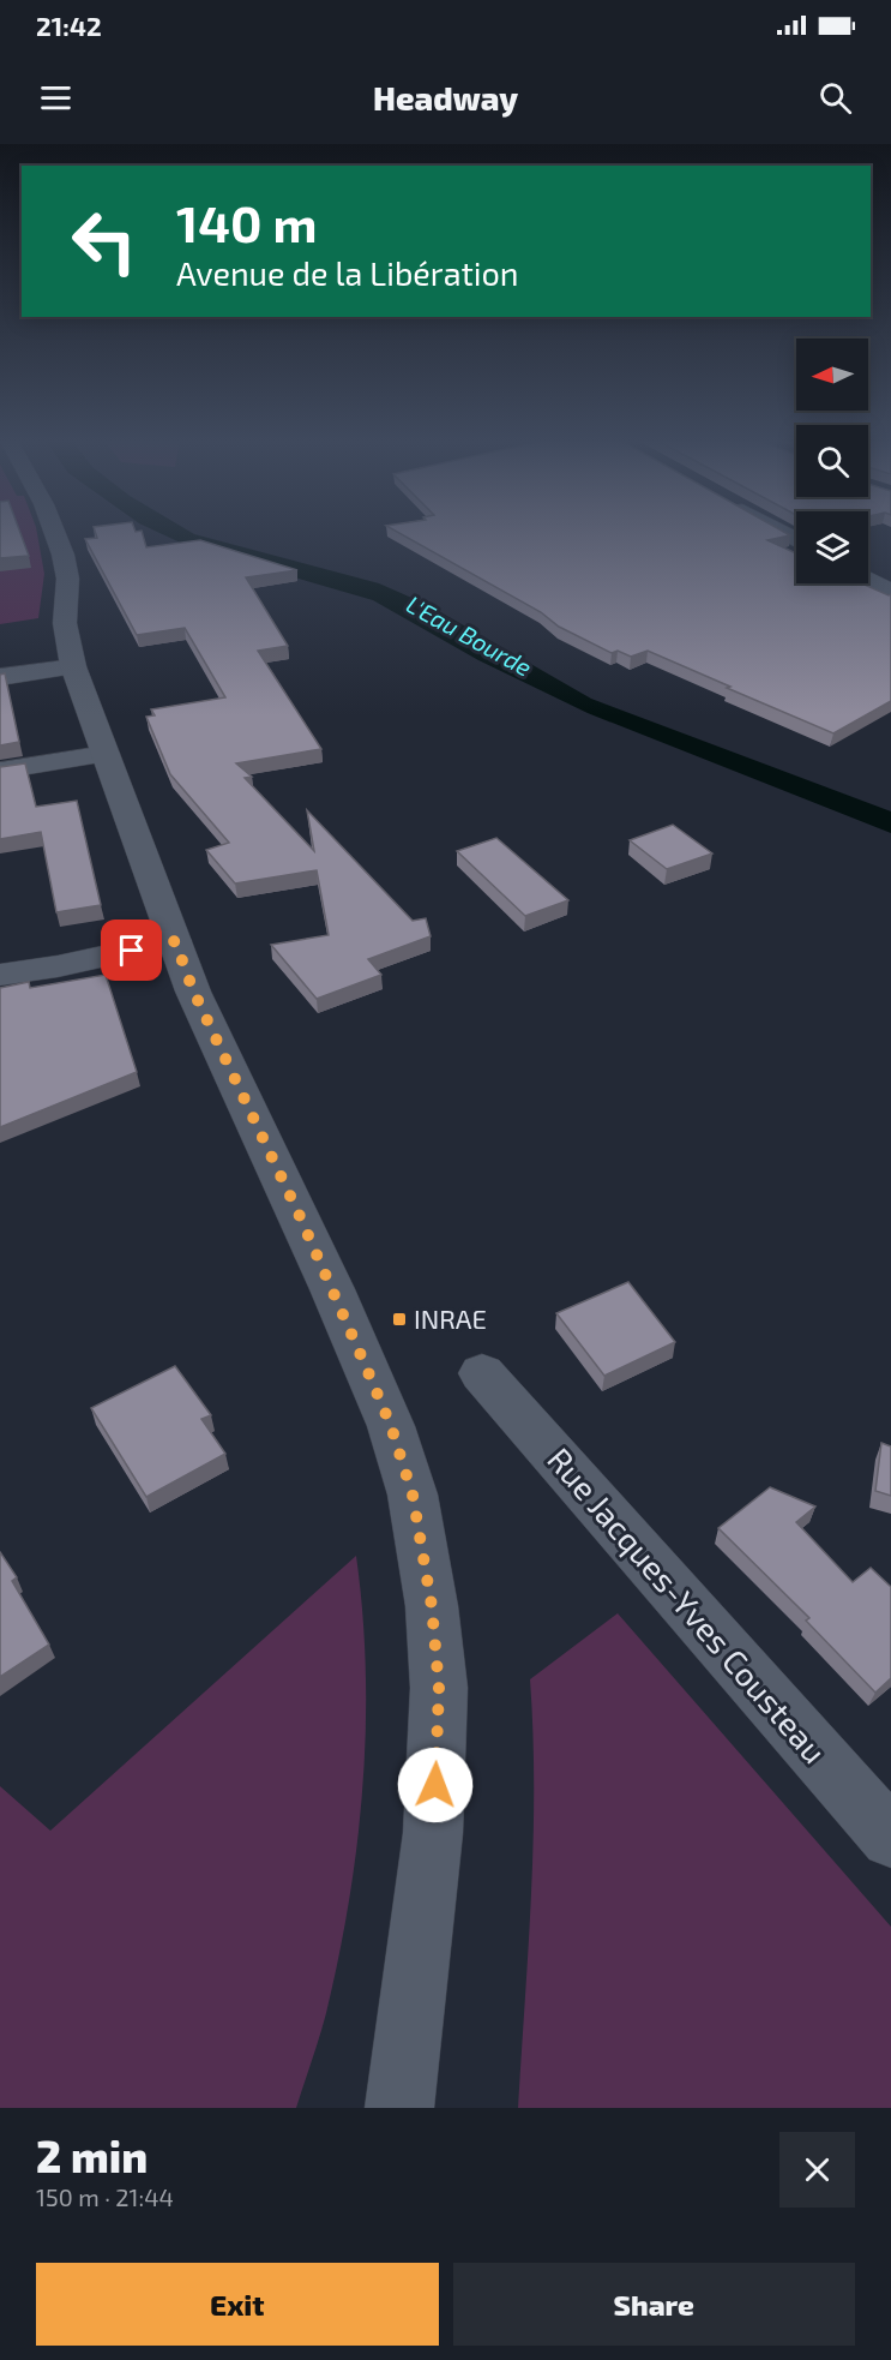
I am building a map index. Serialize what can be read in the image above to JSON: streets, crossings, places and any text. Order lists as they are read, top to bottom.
{
  "streets": {
    "street": ["Rue Jacques-Yves Cousteau"]
  },
  "water": ["L'Eau Bourde"],
  "places": {
    "transit": ["INRAE"]
  },
  "north": "left",
  "page": {
    "status": "21:42",
    "header": "Headway",
    "turn": ["140 m", "Avenue de la Libération"],
    "heading": ["2 min", "150 m · 21:44"],
    "buttons": ["Exit", "Share"]
  }
}
